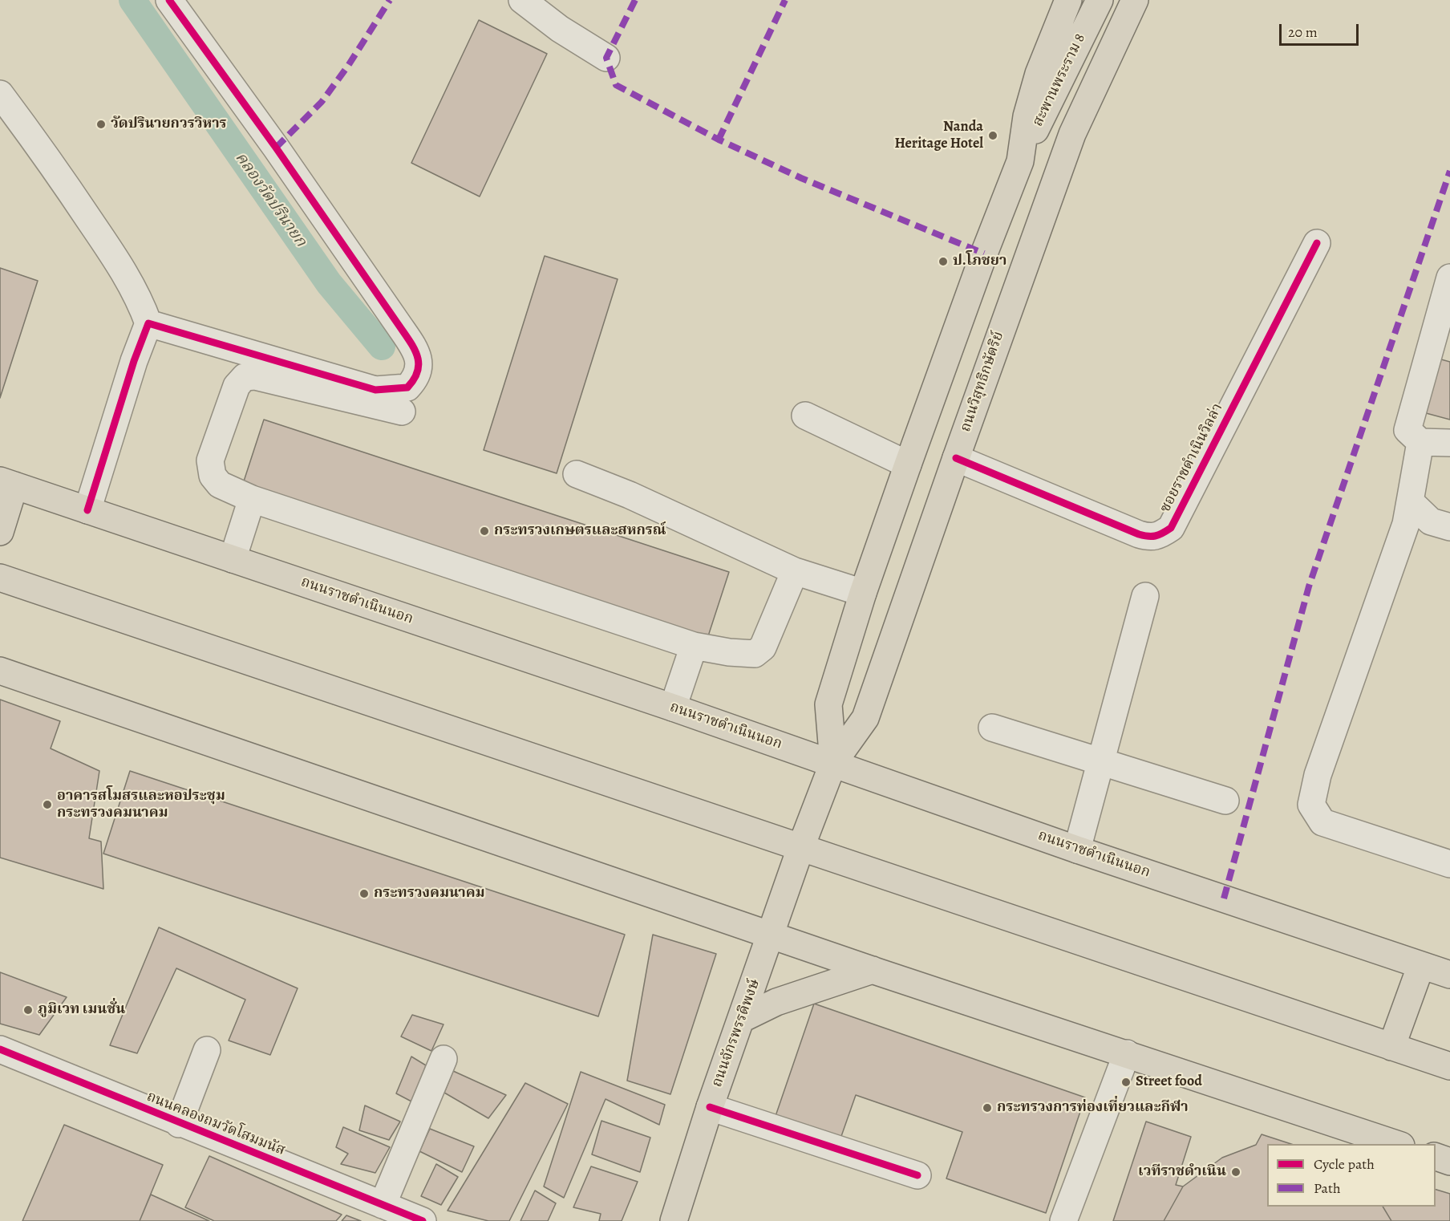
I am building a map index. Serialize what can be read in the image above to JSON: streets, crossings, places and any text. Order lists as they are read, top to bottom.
{
  "streets": {
    "main road": [
      "สะพานพระราม 8",
      "ถนนวิสุทธิกษัตริย์",
      "ถนนราชดำเนินนอก",
      "ถนนจักรพรรดิพงษ์"
    ],
    "street": ["ซอยราชดำเนินวิลล่า", "ถนนคลองถมวัดโสมมนัส"]
  },
  "crossings": [
    ["สะพานพระราม 8", "ถนนวิสุทธิกษัตริย์"],
    ["ถนนวิสุทธิกษัตริย์", "ซอยราชดำเนินวิลล่า"],
    ["ถนนวิสุทธิกษัตริย์", "ถนนราชดำเนินนอก"],
    ["ถนนวิสุทธิกษัตริย์", "ถนนจักรพรรดิพงษ์"]
  ],
  "water": ["คลองวัดปรินายก"],
  "places": [
    "วัดปรินายกวรวิหาร",
    "Nanda Heritage Hotel",
    "ป.โภชยา",
    "กระทรวงเกษตรและสหกรณ์",
    "อาคารสโมสรและหอประชุม กระทรวงคมนาคม",
    "กระทรวงคมนาคม",
    "ภูมิเวท เมนชั่น",
    "Street food",
    "กระทรวงการท่องเที่ยวและกีฬา",
    "เวทีราชดำเนิน"
  ],
  "legend": ["Cycle path", "Path"],
  "scale_bar": "20 m"
}
